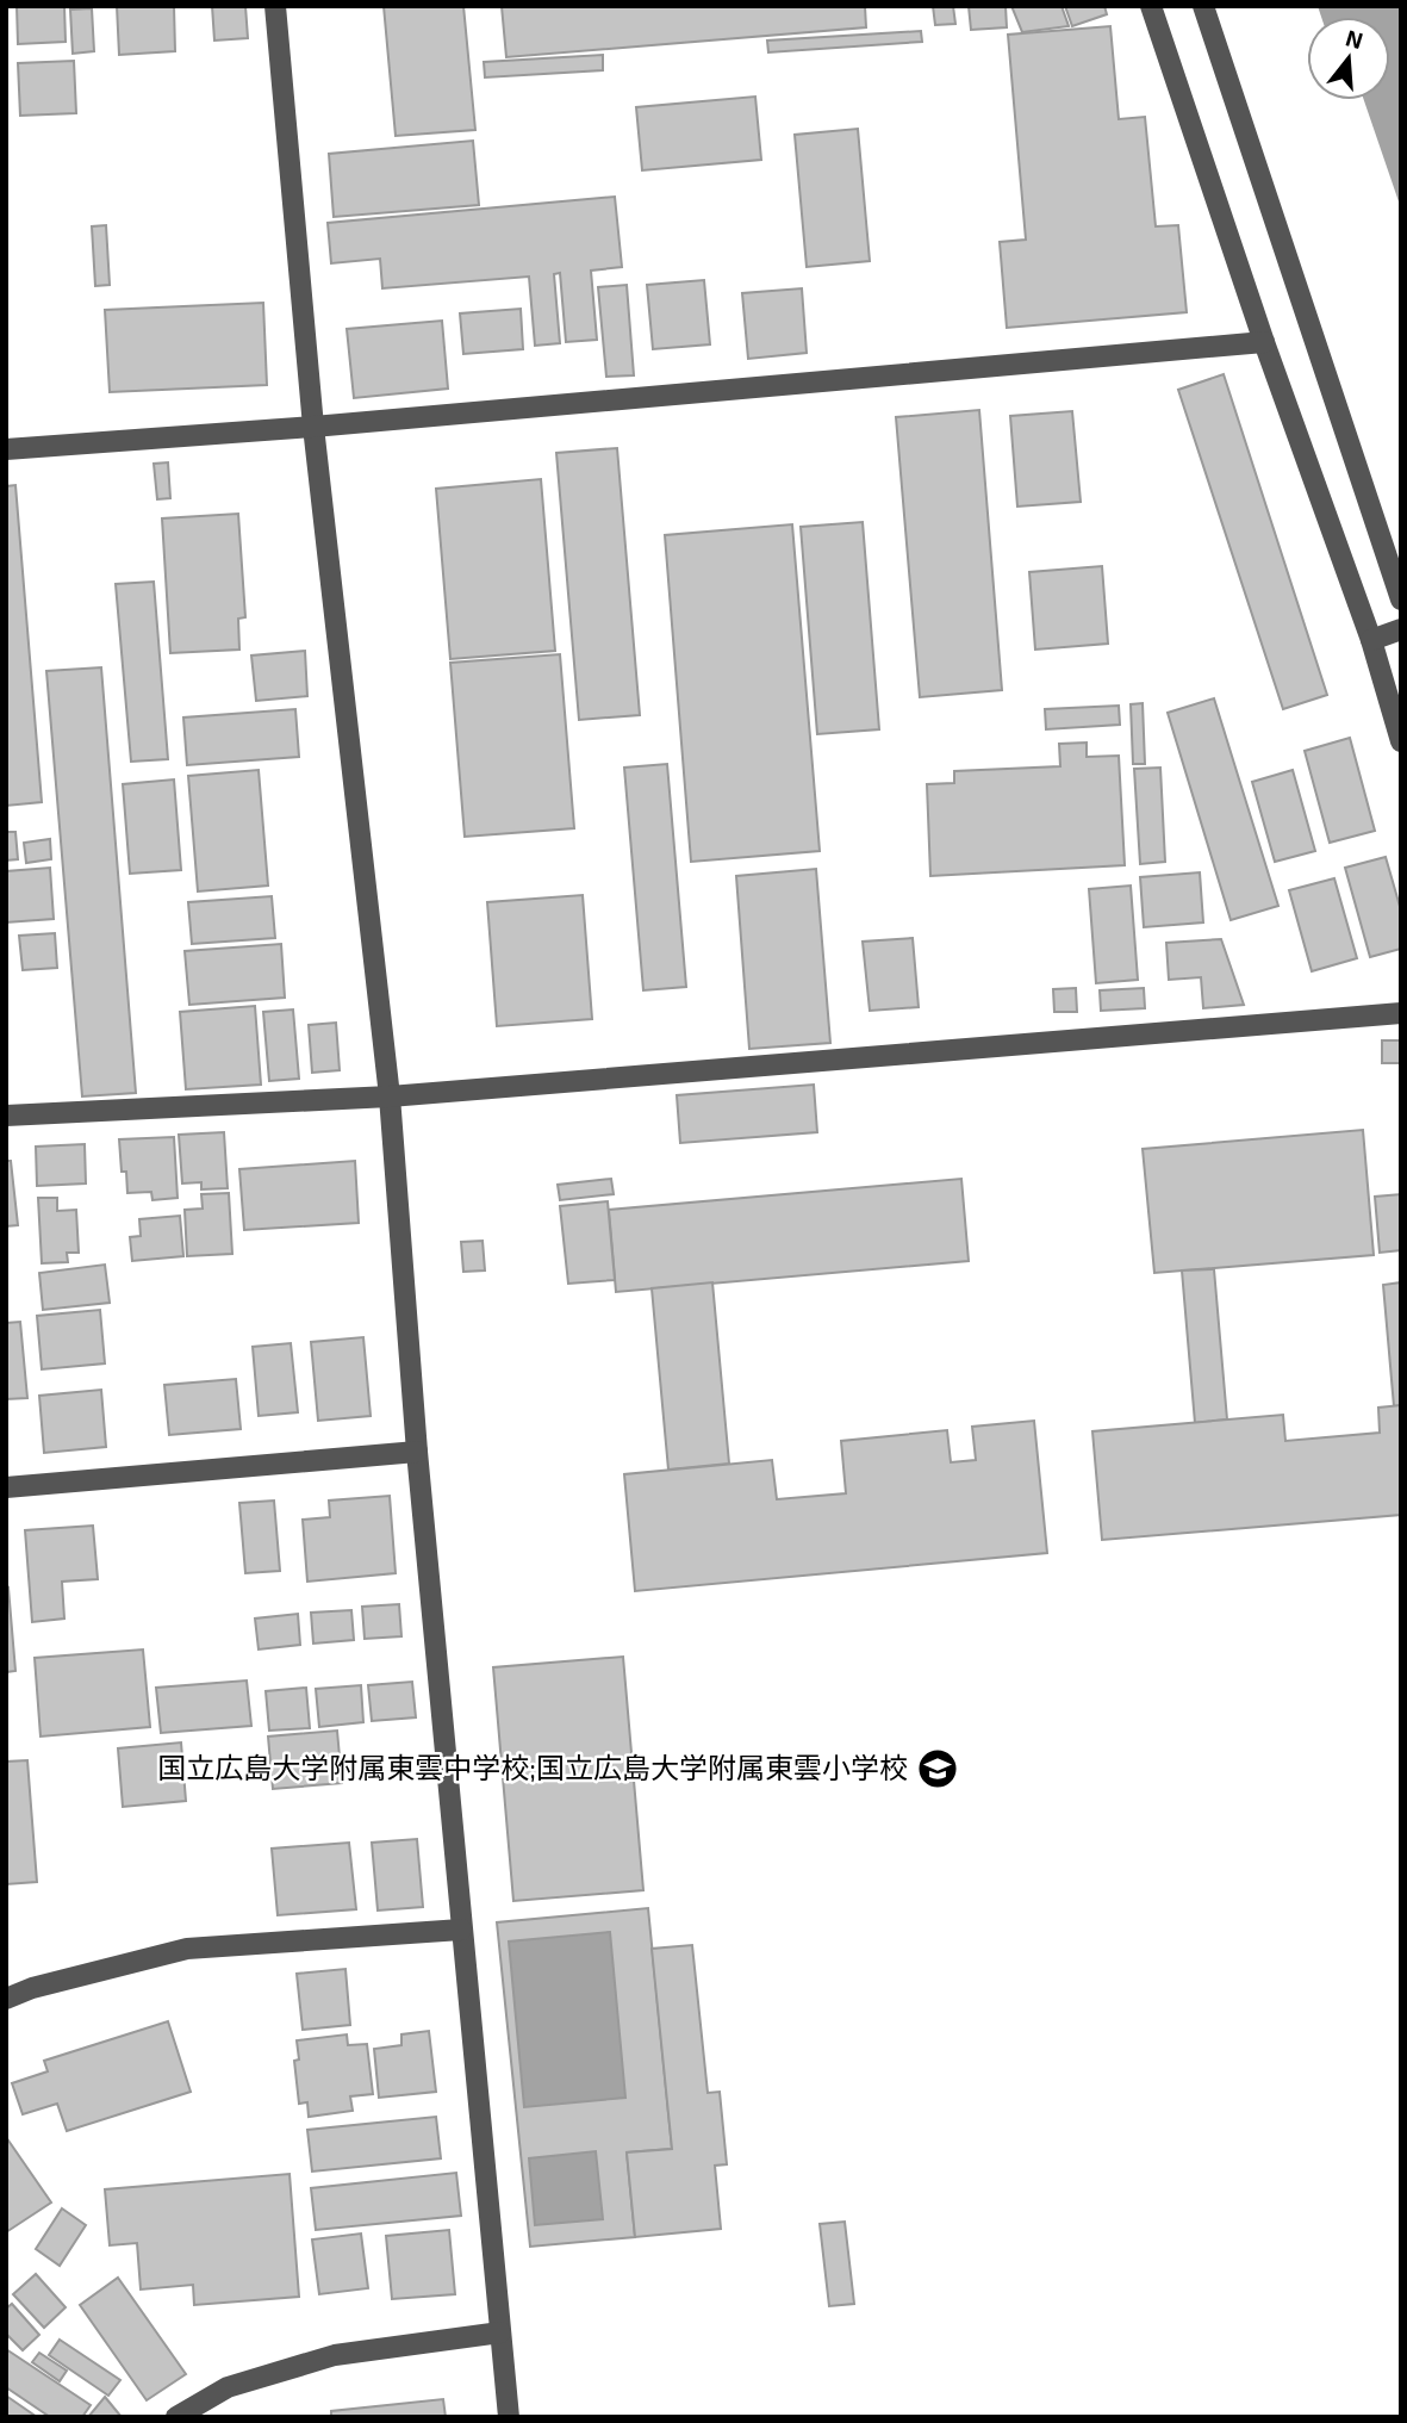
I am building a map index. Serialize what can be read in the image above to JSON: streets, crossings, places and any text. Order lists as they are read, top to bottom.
{
  "places": {
    "school or university": ["国立広島大学附属東雲中学校;国立広島大学附属東雲小学校"]
  },
  "north": "top"
}
